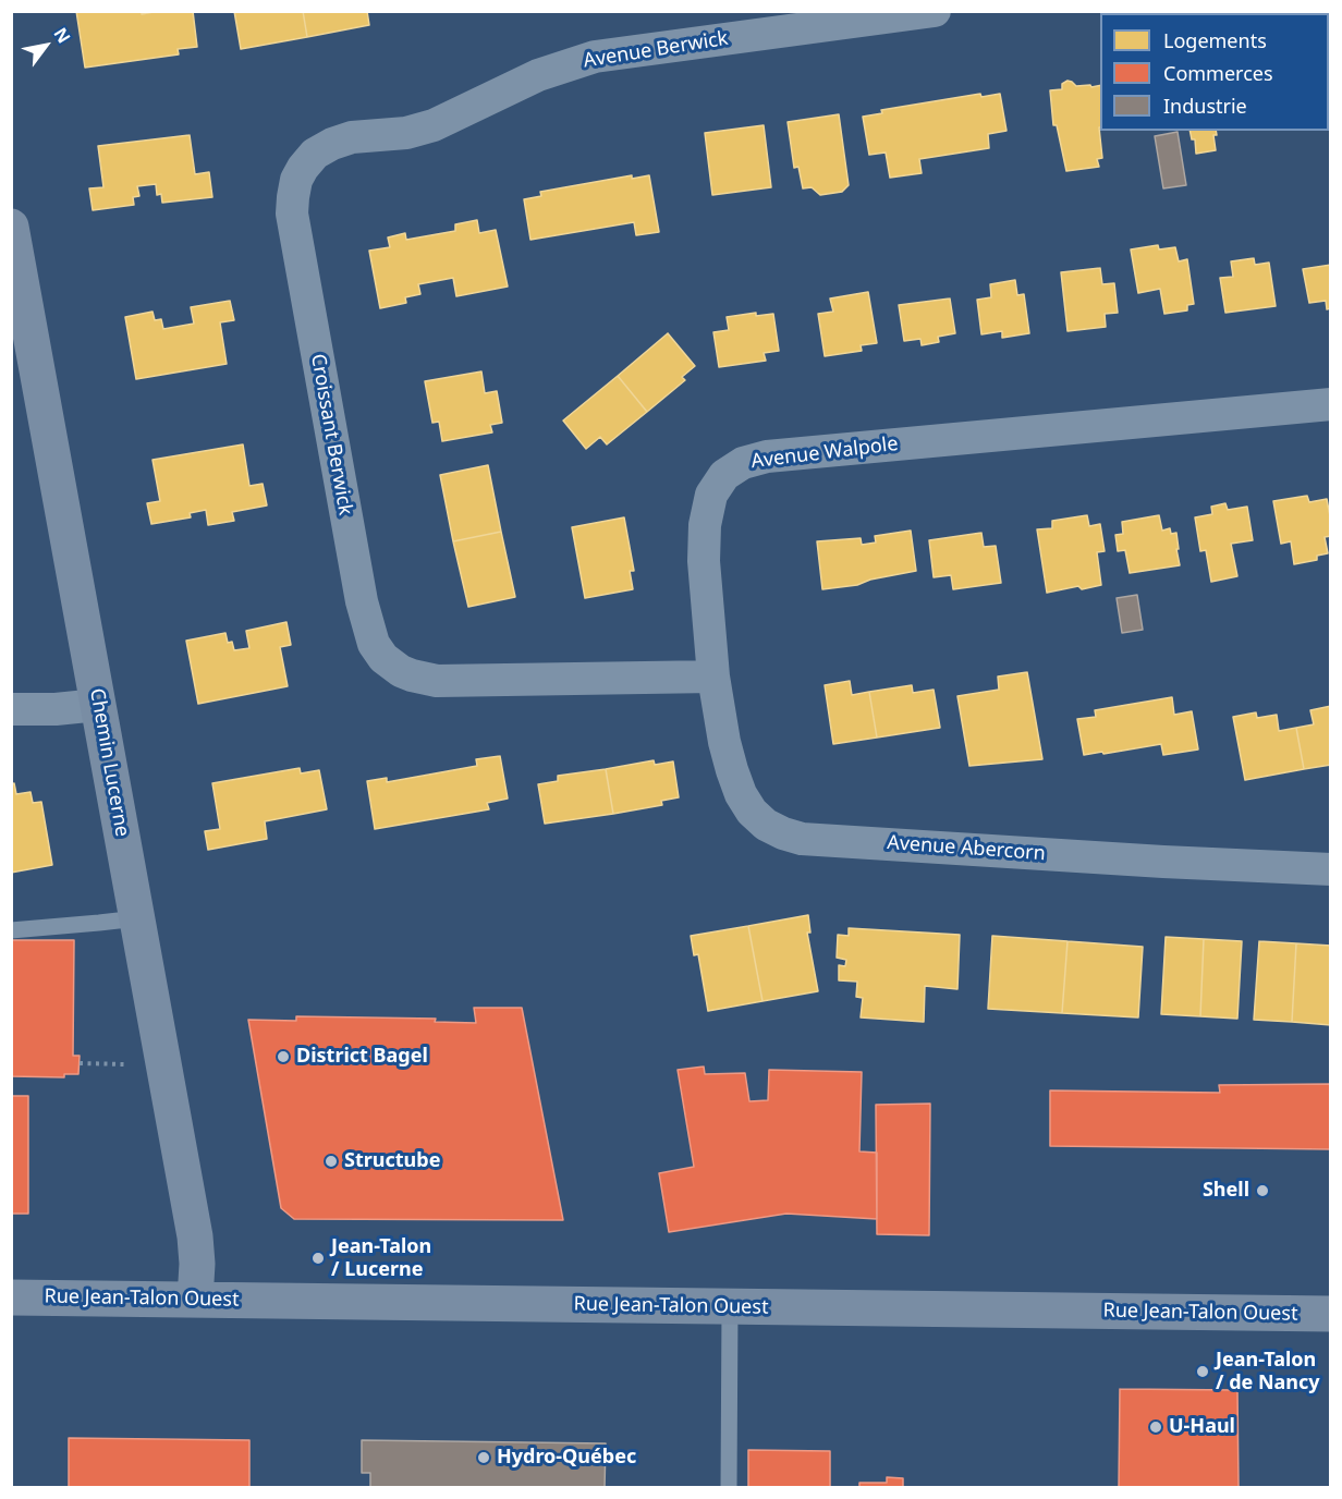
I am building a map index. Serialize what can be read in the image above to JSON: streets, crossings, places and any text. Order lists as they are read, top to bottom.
{
  "streets": {
    "main road": ["Chemin Lucerne", "Rue Jean-Talon Ouest"],
    "street": [
      "Avenue Berwick",
      "Croissant Berwick",
      "Avenue Walpole",
      "Avenue Abercorn"
    ]
  },
  "crossings": [
    ["Avenue Berwick", "Croissant Berwick"],
    ["Croissant Berwick", "Avenue Walpole"],
    ["Croissant Berwick", "Avenue Abercorn"],
    ["Avenue Walpole", "Avenue Abercorn"],
    ["Chemin Lucerne", "Rue Jean-Talon Ouest"]
  ],
  "places": [
    "District Bagel",
    "Structube",
    "Shell",
    "Jean-Talon / Lucerne",
    "Jean-Talon / de Nancy",
    "U-Haul",
    "Hydro-Québec"
  ],
  "legend": ["Logements", "Commerces", "Industrie"],
  "north": "top right"
}
